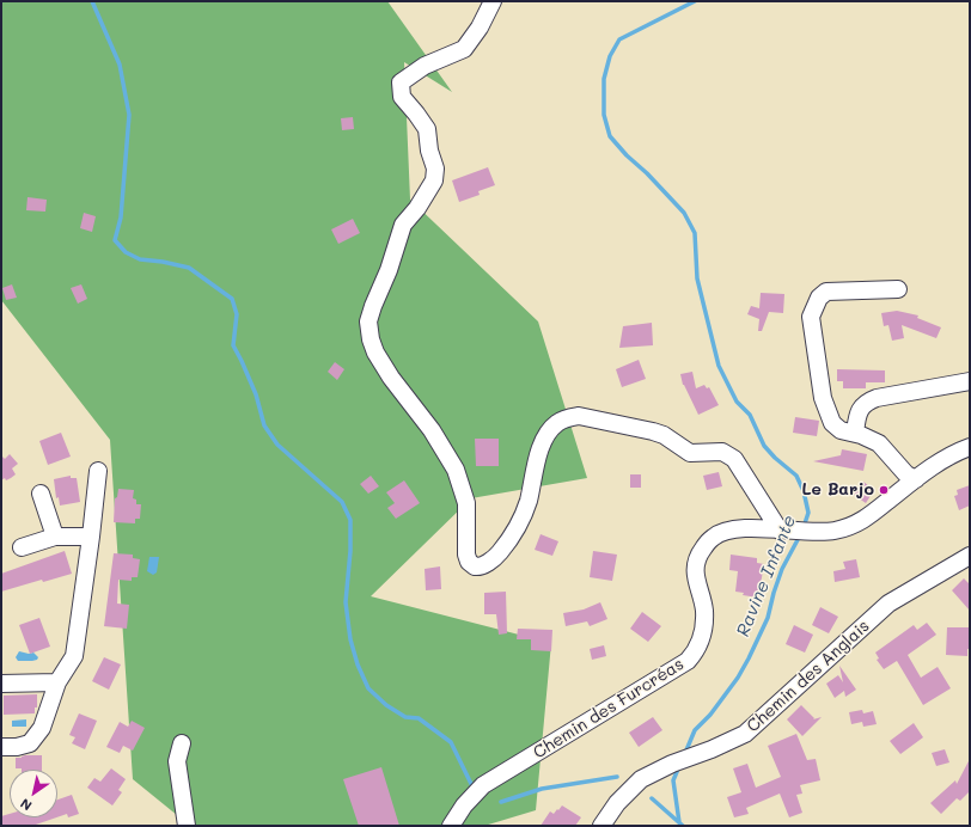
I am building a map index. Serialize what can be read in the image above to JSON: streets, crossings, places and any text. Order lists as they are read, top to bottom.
{
  "streets": {
    "street": ["Chemin des Anglais", "Chemin des Furcréas"]
  },
  "water": ["Ravine Infante"],
  "places": ["Le Barjo"],
  "north": "bottom left"
}
